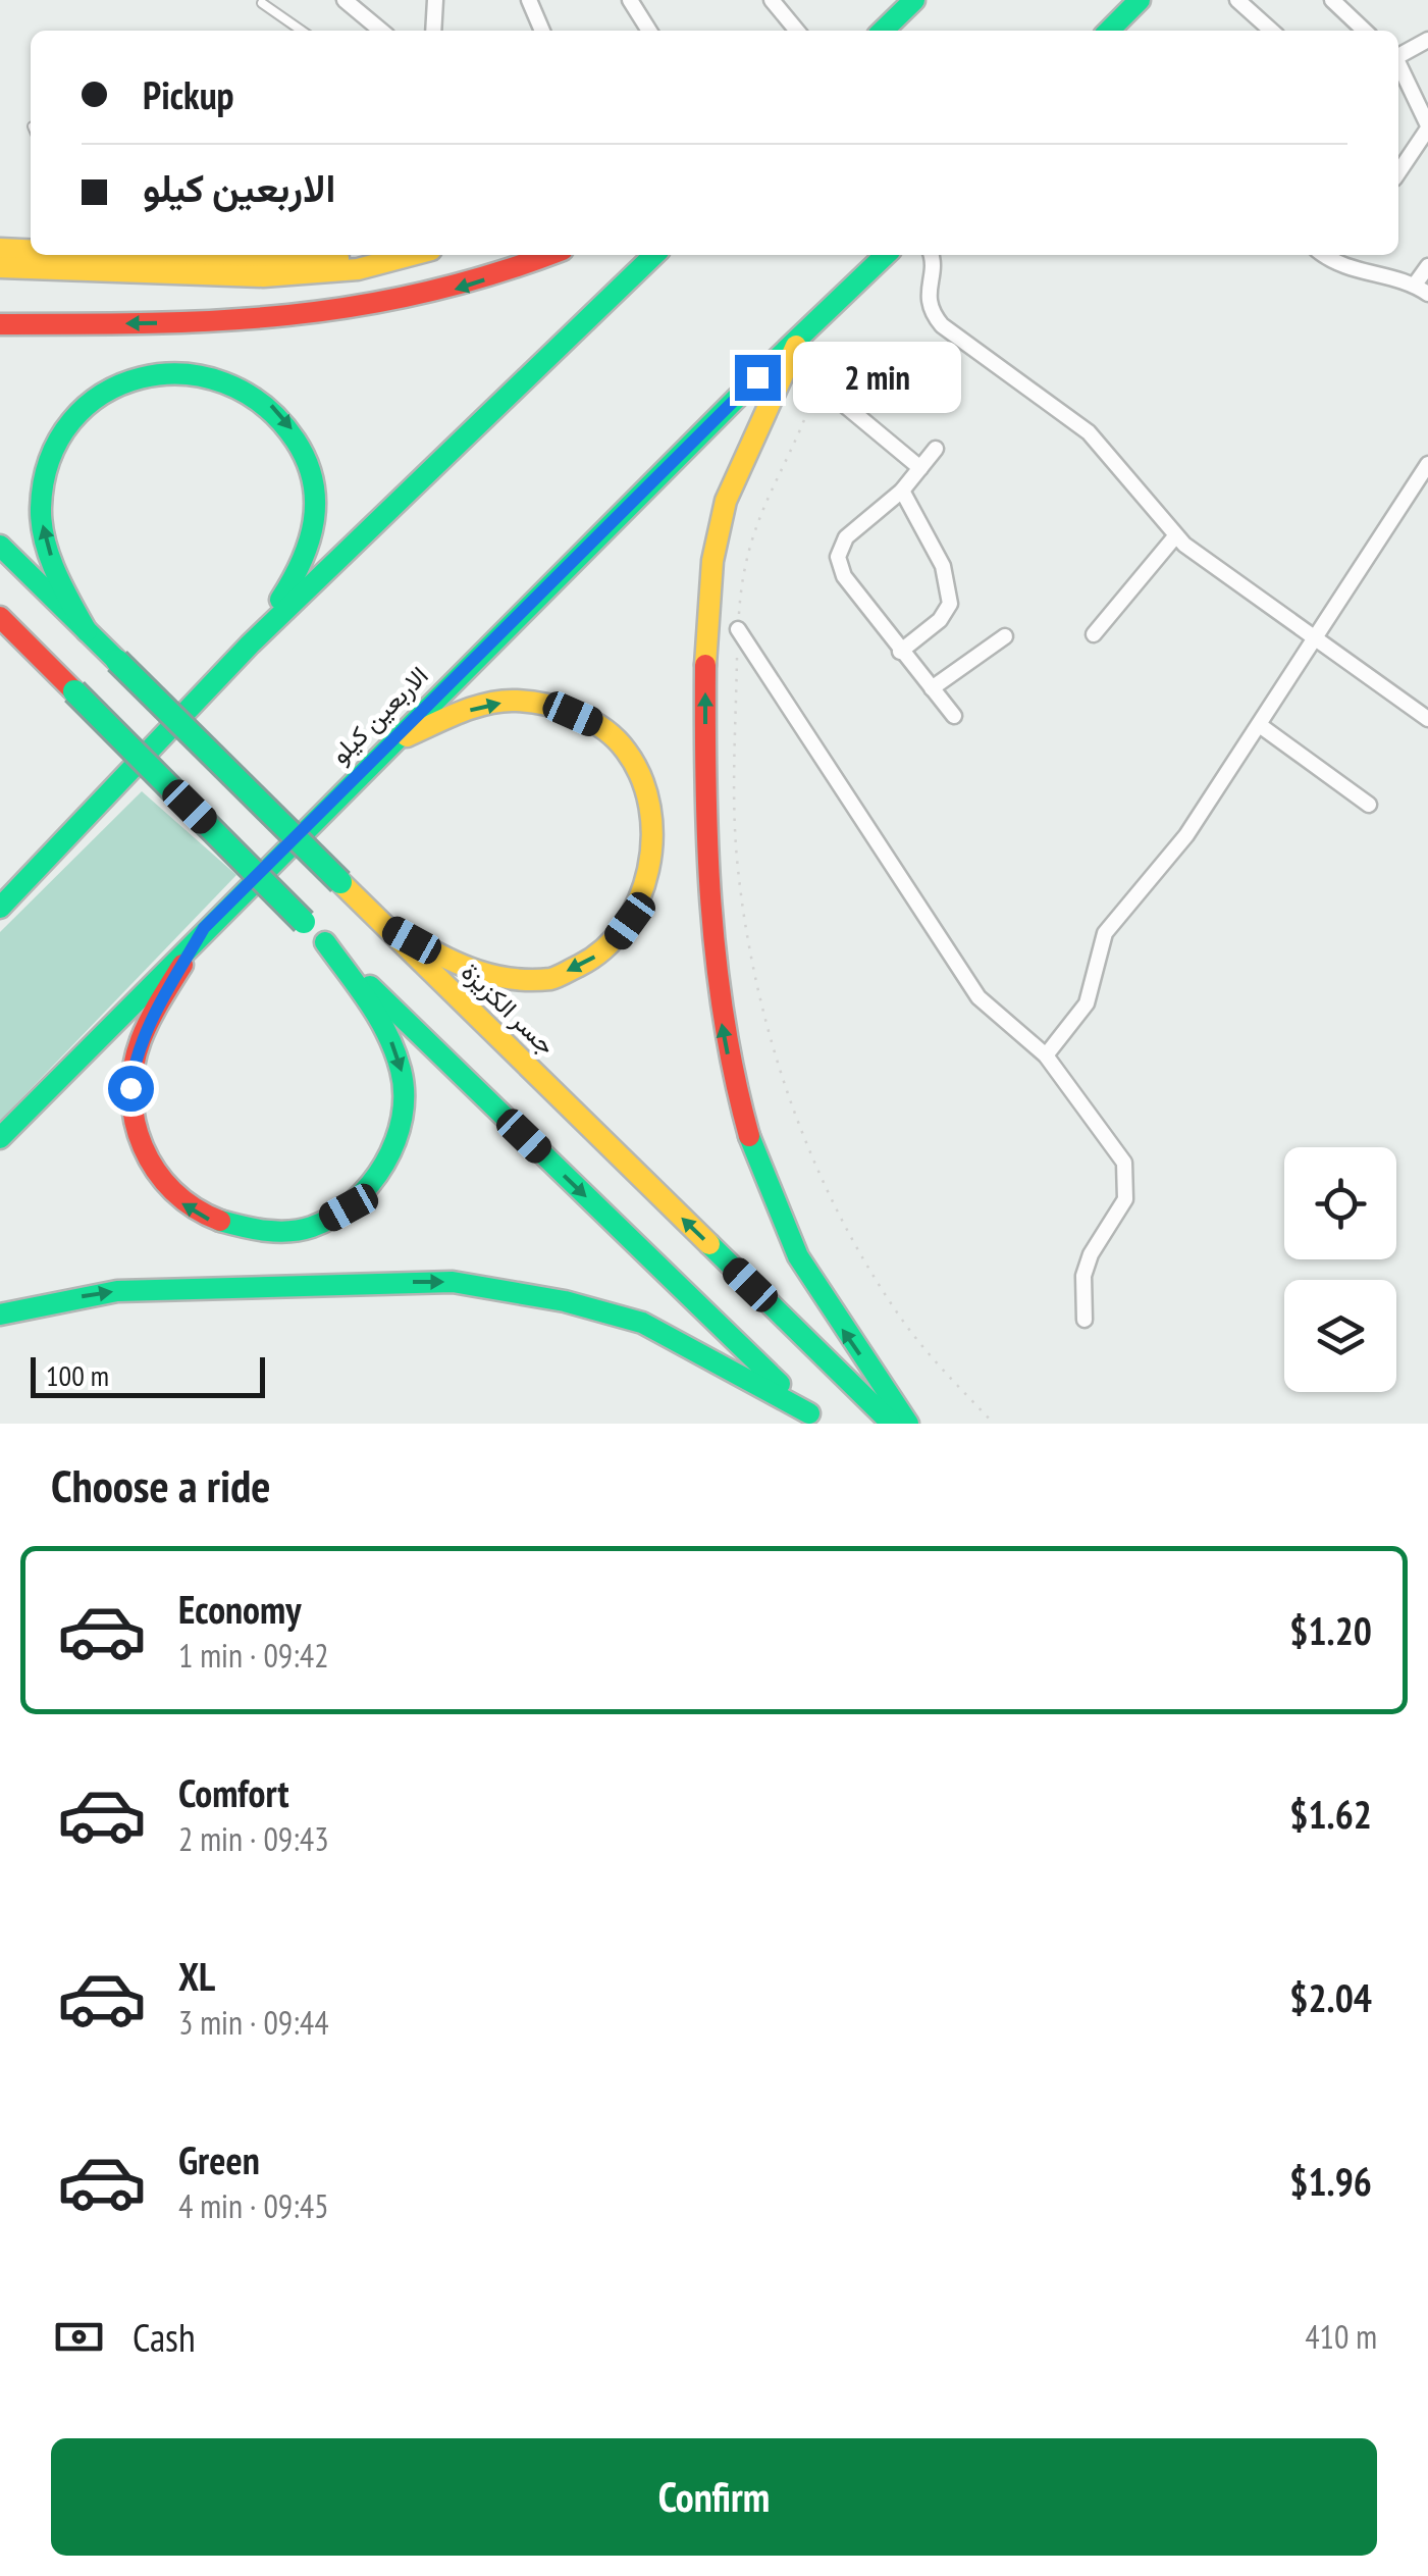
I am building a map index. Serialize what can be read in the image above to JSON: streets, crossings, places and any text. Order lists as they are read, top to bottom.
{
  "streets": {
    "main road": ["الاربعين كيلو", "جسر الكزيزة"]
  },
  "scale_bar": "100 m",
  "page": {
    "banner": ["Pickup", "الاربعين كيلو"],
    "bubble": "2 min",
    "scale": "100 m",
    "heading": "Choose a ride",
    "list": [
      {
        "name": "Economy",
        "note": "1 min · 09:42",
        "value": "$1.20"
      },
      {
        "name": "Comfort",
        "note": "2 min · 09:43",
        "value": "$1.62"
      },
      {
        "name": "XL",
        "note": "3 min · 09:44",
        "value": "$2.04"
      },
      {
        "name": "Green",
        "note": "4 min · 09:45",
        "value": "$1.96"
      }
    ],
    "pay": ["Cash", "410 m"],
    "buttons": "Confirm"
  }
}
